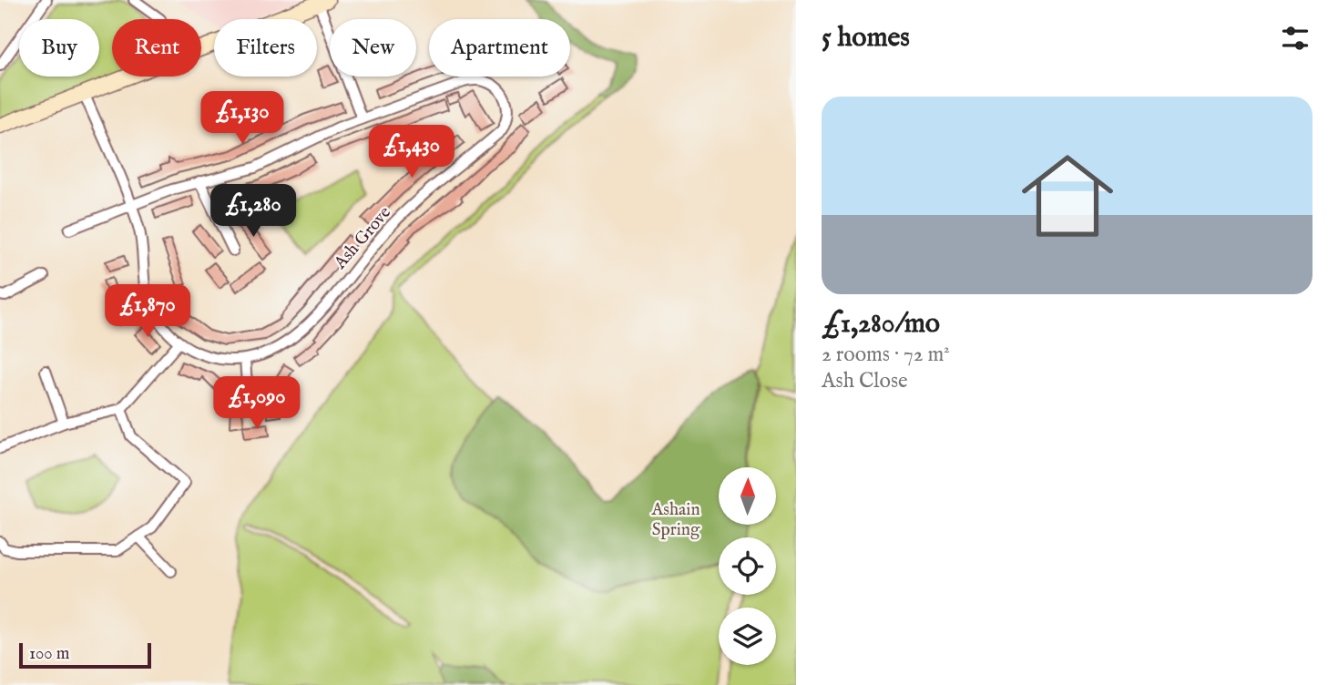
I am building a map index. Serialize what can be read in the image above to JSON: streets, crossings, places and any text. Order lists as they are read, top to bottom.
{
  "streets": {
    "street": ["Ash Grove"]
  },
  "parks": ["Ashain Spring"],
  "scale_bar": "100 m",
  "north": "top",
  "page": {
    "heading": "5 homes",
    "chip": [
      "Buy",
      "Rent",
      "Filters",
      "New",
      "Apartment"
    ],
    "list": [
      {
        "name": "£1,280/mo",
        "note": "2 rooms · 72 m² · Ash Close"
      }
    ],
    "price": [
      "£1,130",
      "£1,430",
      "£1,280",
      "£1,870",
      "£1,090"
    ],
    "scale": "100 m"
  }
}
